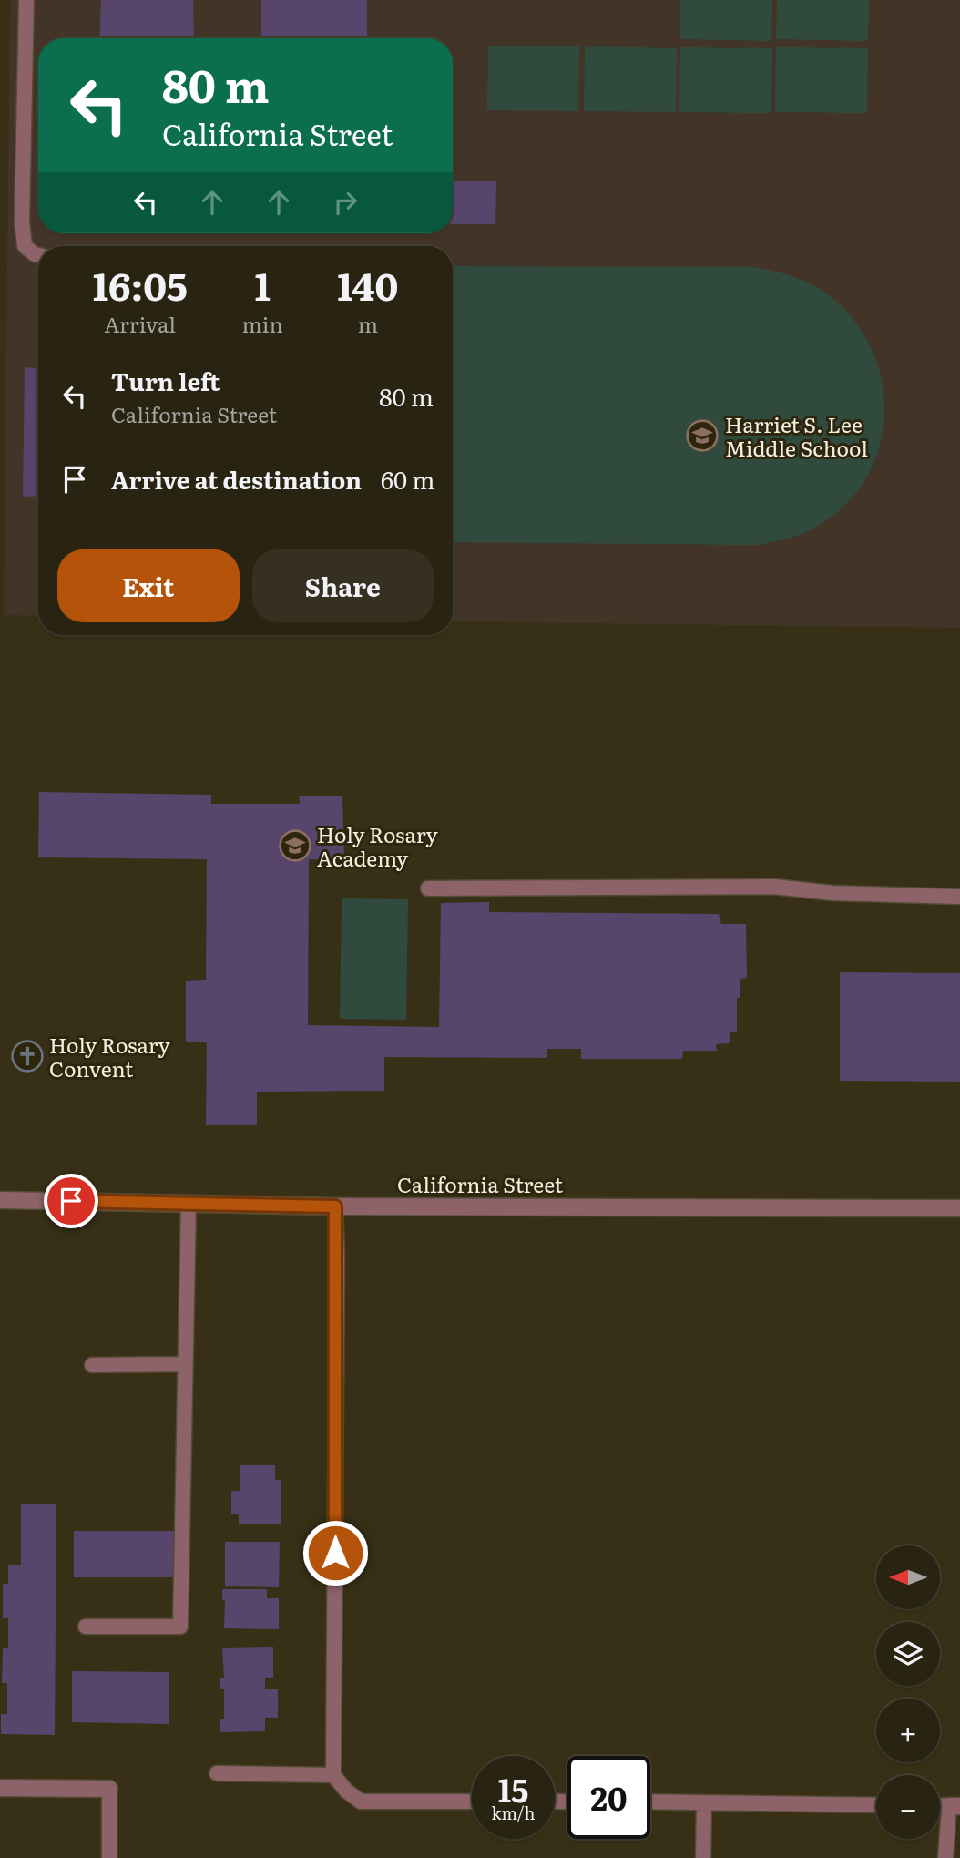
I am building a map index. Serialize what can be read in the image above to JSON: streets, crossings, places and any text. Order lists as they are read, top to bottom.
{
  "streets": {
    "street": ["California Street"]
  },
  "places": {
    "school or university": ["Harriet S. Lee Middle School", "Holy Rosary Academy"],
    "church": ["Holy Rosary Convent"]
  },
  "north": "left",
  "page": {
    "turn": ["80 m", "California Street"],
    "eta": [
      "16:05",
      "Arrival",
      "1",
      "min",
      "140",
      "m"
    ],
    "list": [
      {
        "name": "Turn left",
        "note": "California Street",
        "value": "80 m"
      },
      {
        "name": "Arrive at destination",
        "value": "60 m"
      }
    ],
    "buttons": ["Exit", "Share"],
    "map_buttons": ["+", "−"],
    "speed": "15 km/h",
    "limit": "20"
  }
}
